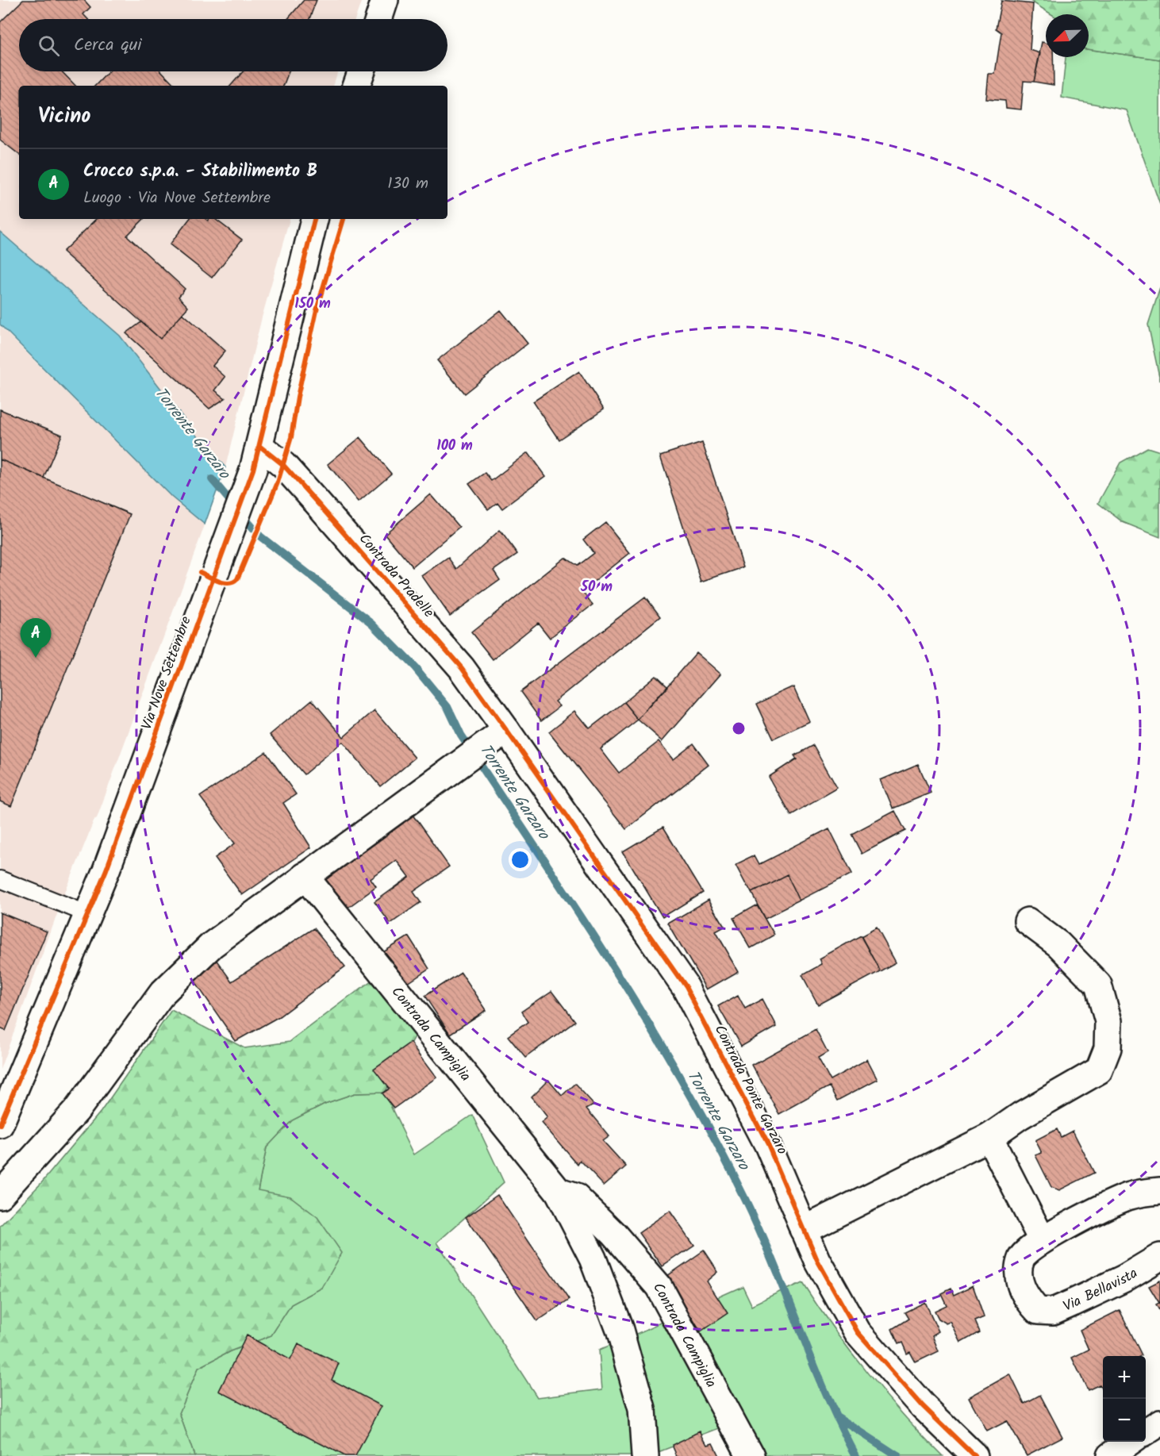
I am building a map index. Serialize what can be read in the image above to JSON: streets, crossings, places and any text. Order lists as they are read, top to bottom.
{
  "streets": {
    "street": [
      "Contrada Pradelle",
      "Via Nove Settembre",
      "Contrada Campiglia",
      "Contrada Ponte Garzaro",
      "Via Bellavista"
    ]
  },
  "crossings": [
    ["Contrada Pradelle", "Via Nove Settembre"],
    ["Contrada Pradelle", "Contrada Ponte Garzaro"]
  ],
  "water": ["Torrente Garzaro"],
  "north": "bottom left",
  "page": {
    "search": "Cerca qui",
    "heading": "Vicino",
    "list": [
      {
        "mark": "A",
        "name": "Crocco s.p.a. - Stabilimento B",
        "note": "Luogo · Via Nove Settembre",
        "value": "130 m"
      }
    ],
    "pins": "A",
    "map_buttons": ["+", "−"]
  },
  "rings": ["150 m", "100 m", "50 m"]
}
